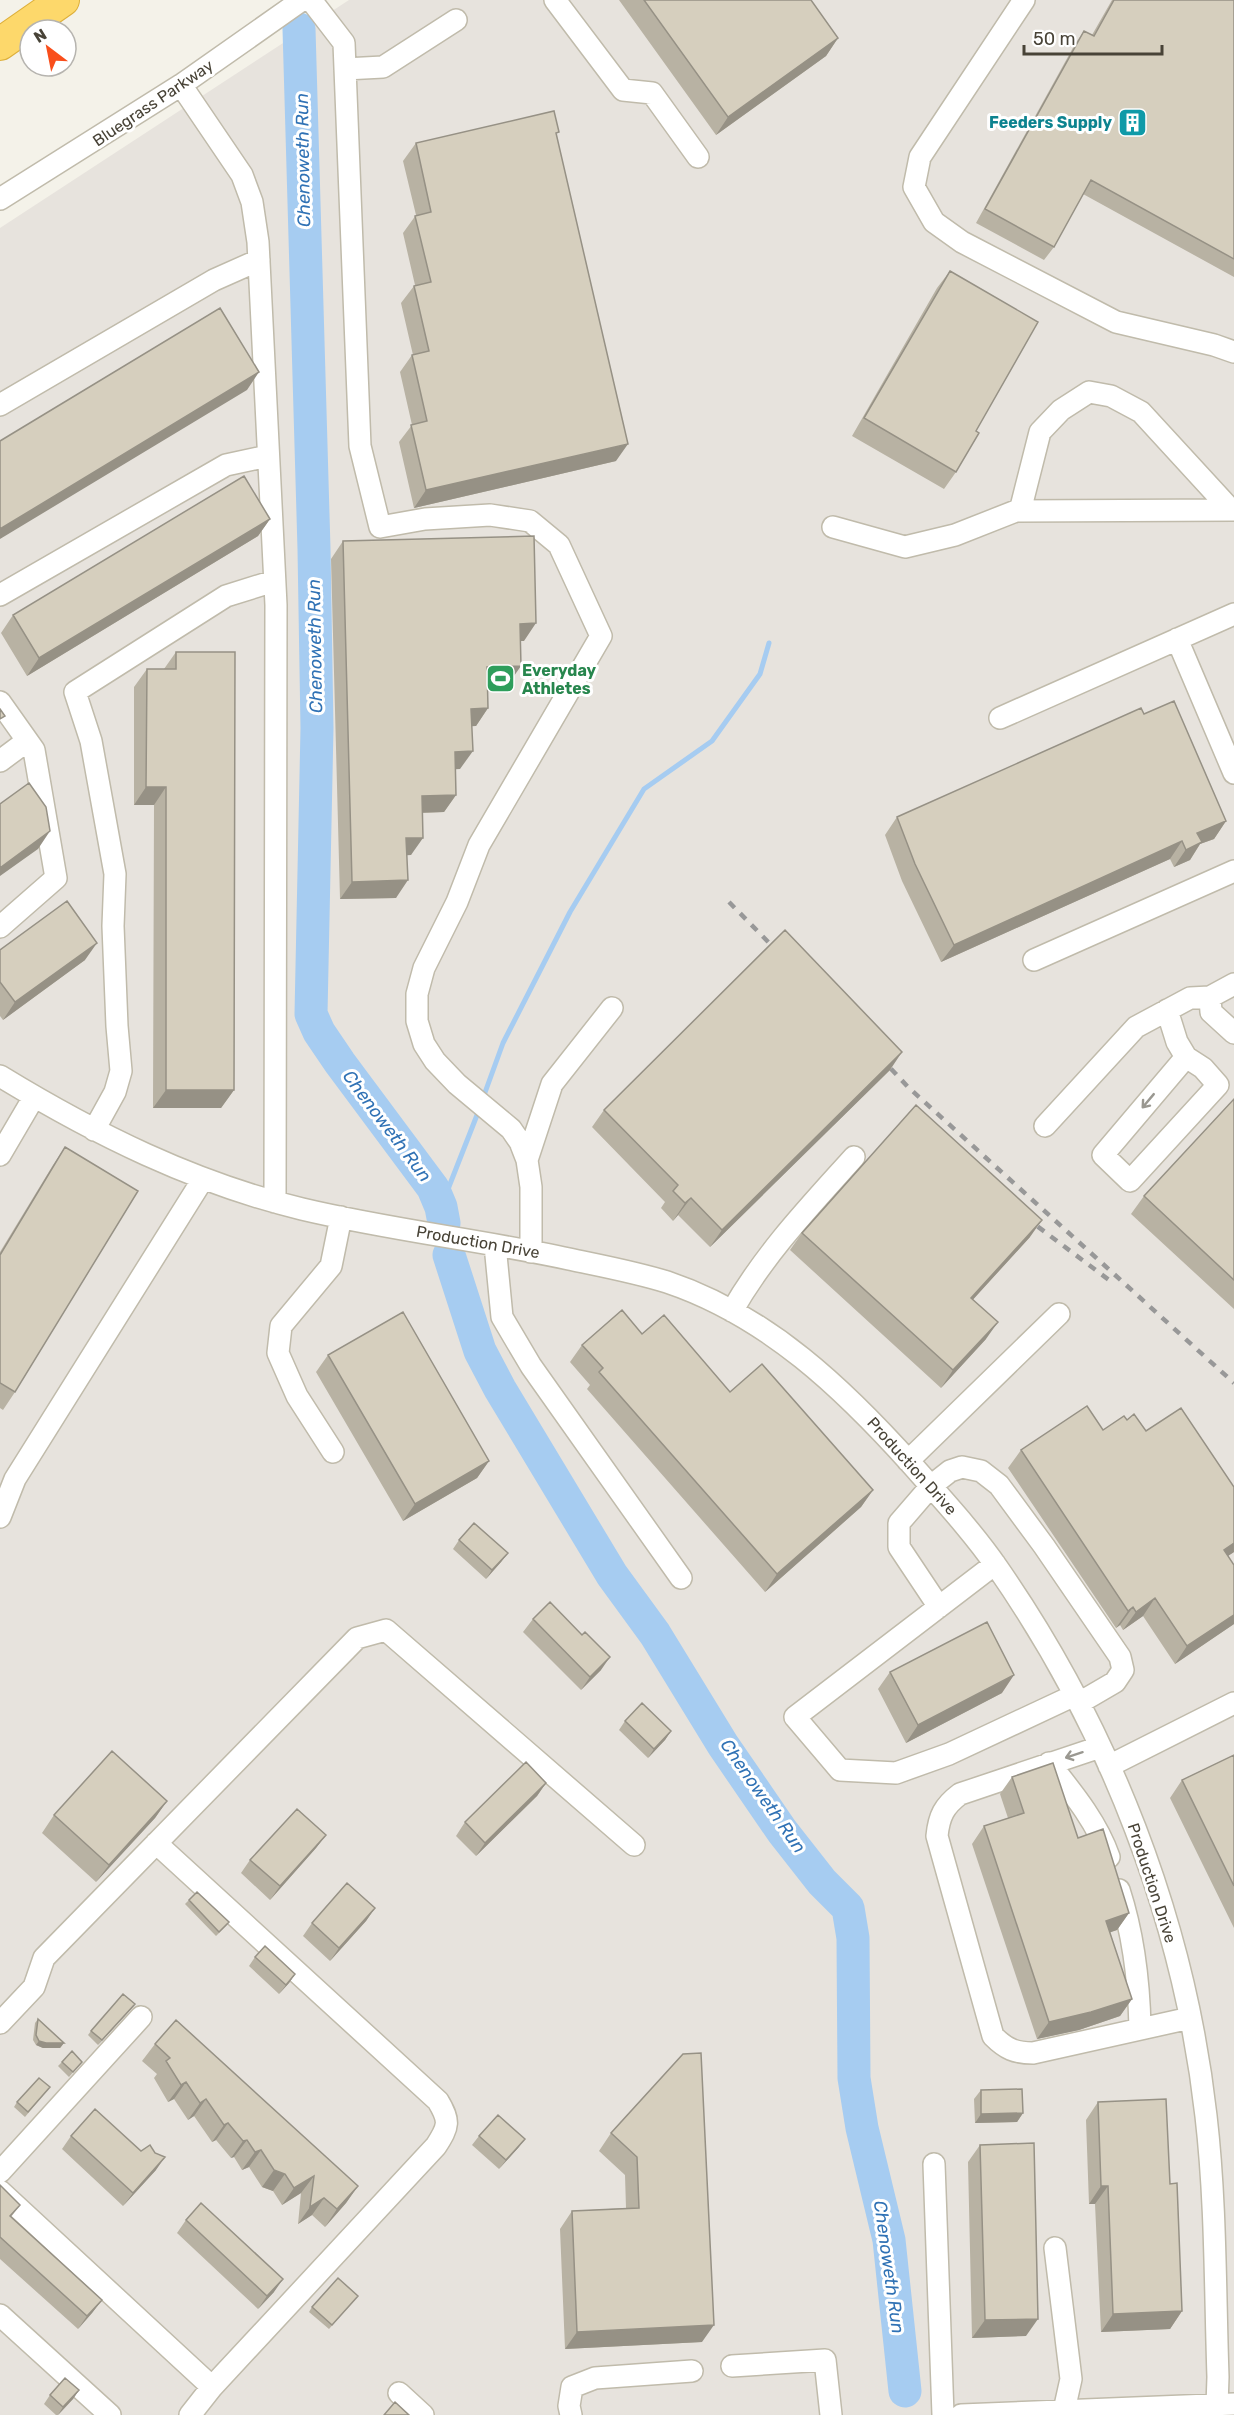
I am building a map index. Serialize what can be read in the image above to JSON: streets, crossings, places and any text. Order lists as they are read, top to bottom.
{
  "streets": {
    "street": ["Bluegrass Parkway", "Production Drive"]
  },
  "water": ["Chenoweth Run"],
  "places": {
    "building": ["Feeders Supply"],
    "sports": ["Everyday Athletes"]
  },
  "scale_bar": "50 m",
  "north": "top left"
}
